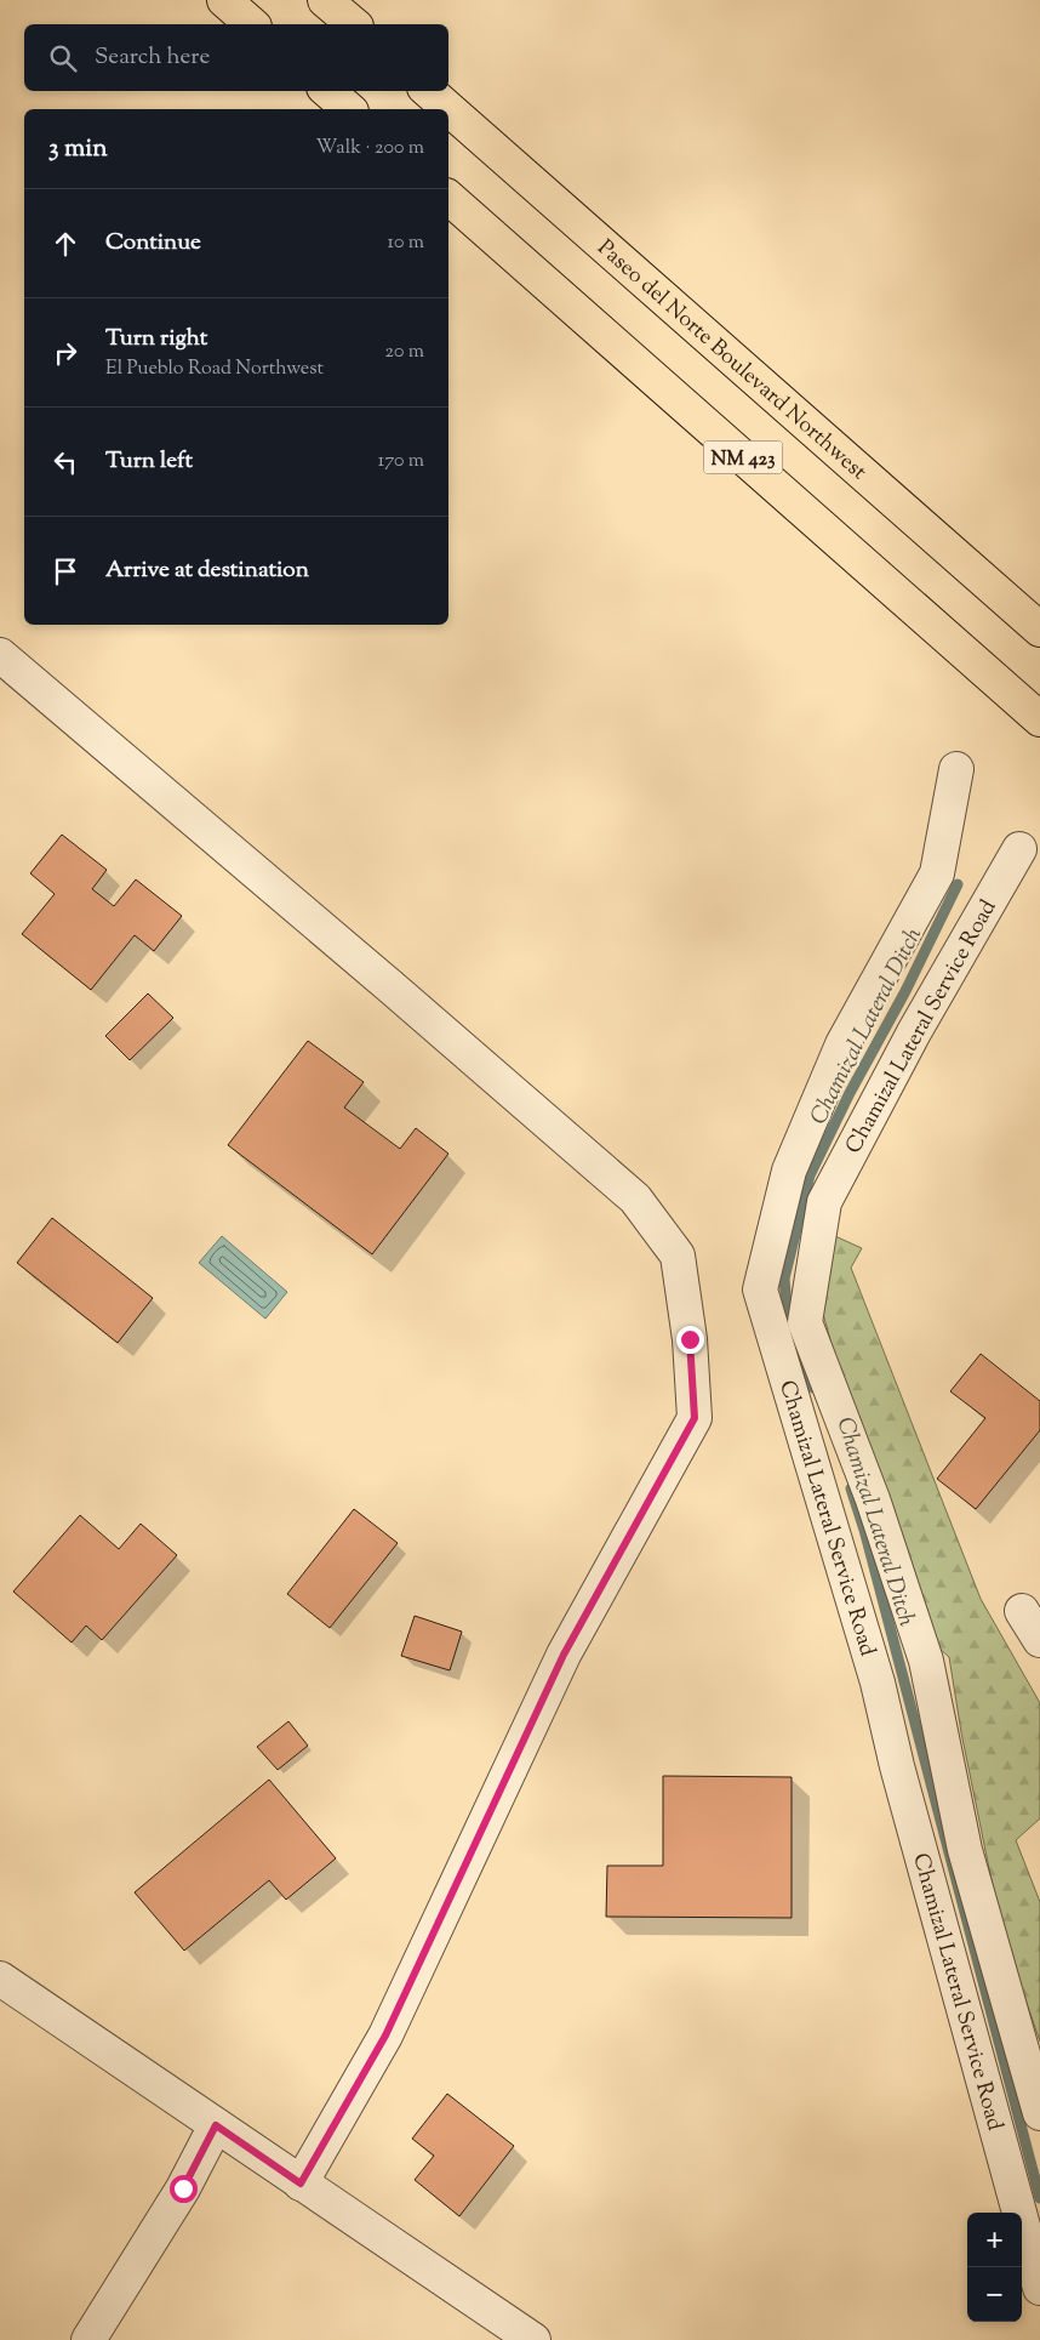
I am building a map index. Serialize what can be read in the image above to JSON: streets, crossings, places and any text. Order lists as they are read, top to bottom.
{
  "streets": {
    "highway": ["Paseo del Norte Boulevard Northwest", "NM 423"],
    "street": ["Chamizal Lateral Service Road"]
  },
  "water": ["Chamizal Lateral Ditch"],
  "page": {
    "search": "Search here",
    "heading": ["3 min", "Walk · 200 m"],
    "list": [
      ["Continue", "10 m"],
      ["Turn right", "El Pueblo Road Northwest", "20 m"],
      ["Turn left", "170 m"],
      "Arrive at destination"
    ],
    "map_buttons": ["+", "−"]
  }
}
